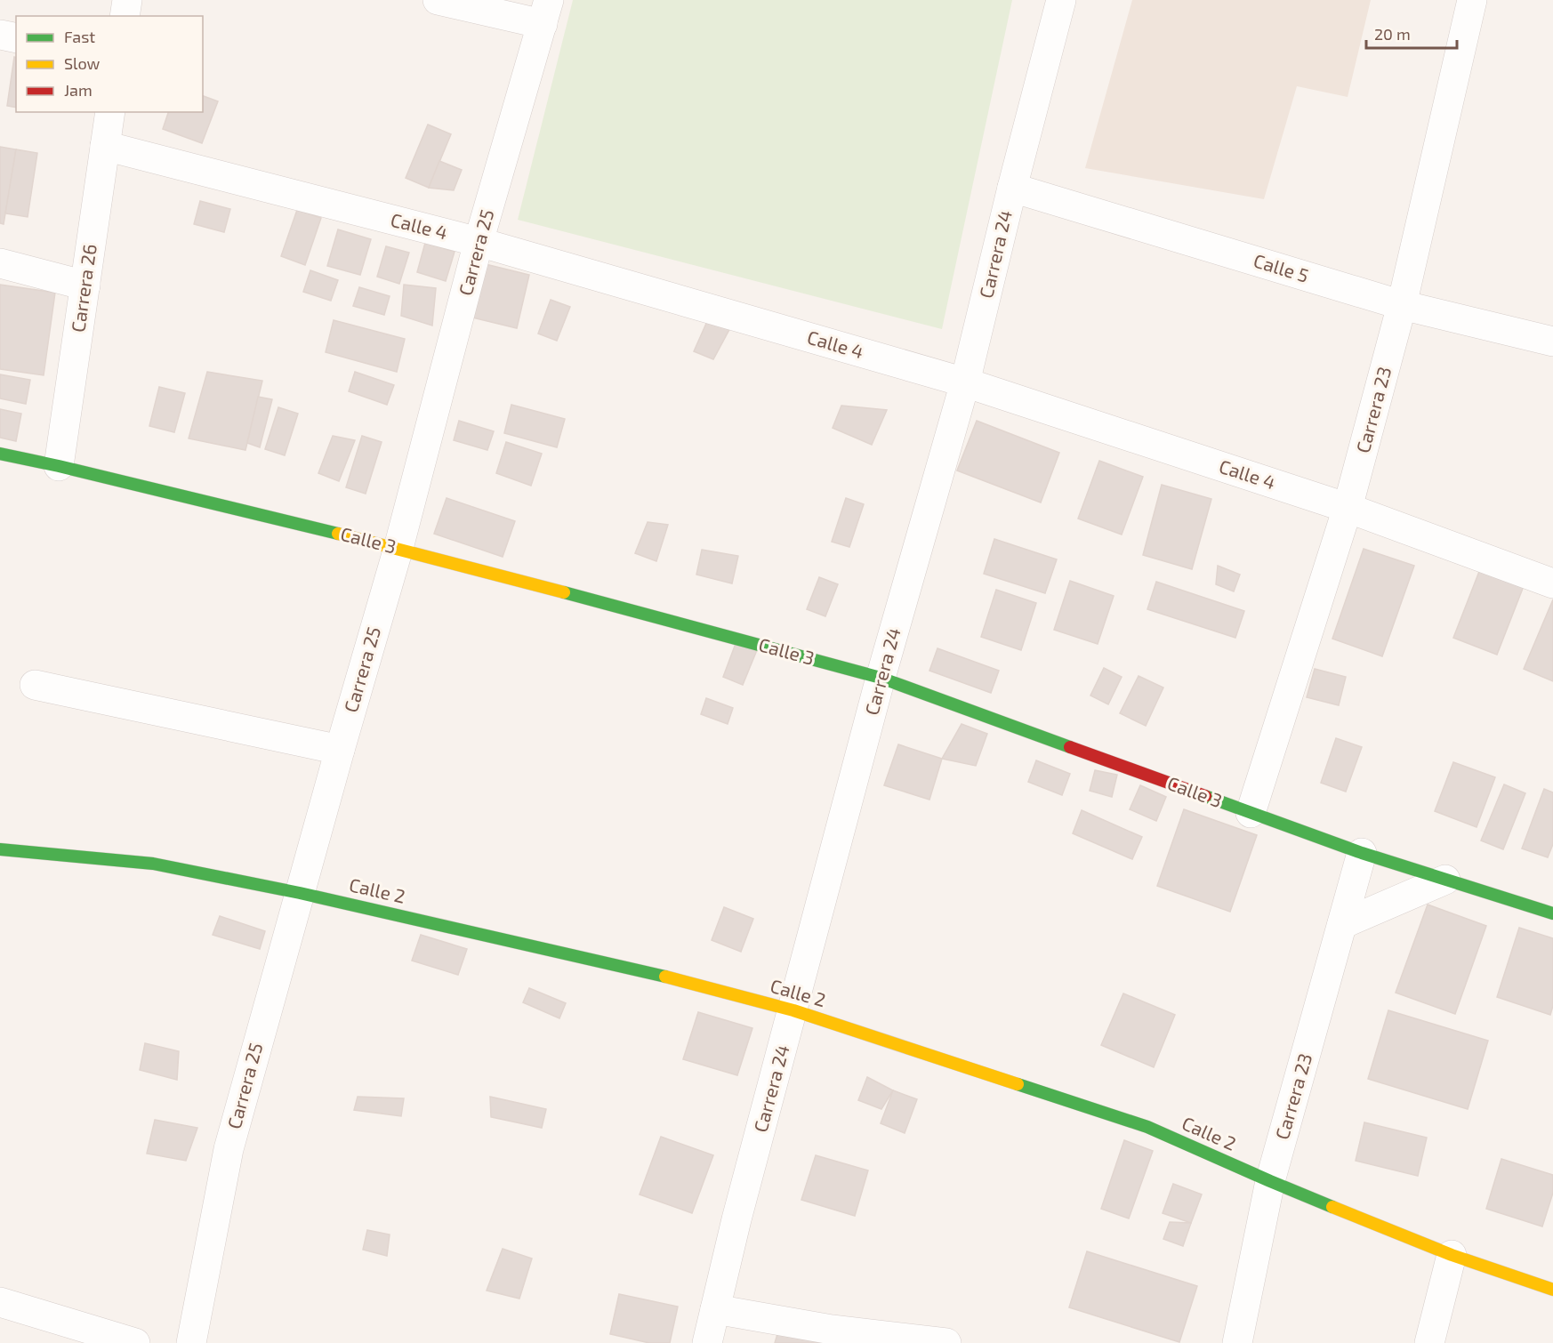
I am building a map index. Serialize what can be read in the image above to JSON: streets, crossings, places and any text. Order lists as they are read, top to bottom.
{
  "streets": {
    "street": [
      "Calle 4",
      "Carrera 25",
      "Carrera 24",
      "Calle 5",
      "Carrera 26",
      "Carrera 23",
      "Calle 3",
      "Calle 2"
    ]
  },
  "crossings": [
    ["Calle 4", "Carrera 25"],
    ["Calle 4", "Carrera 24"],
    ["Calle 4", "Carrera 26"],
    ["Calle 4", "Carrera 23"],
    ["Carrera 25", "Calle 3"],
    ["Carrera 25", "Calle 2"],
    ["Carrera 24", "Calle 5"],
    ["Carrera 24", "Calle 3"],
    ["Carrera 24", "Calle 2"],
    ["Calle 5", "Carrera 23"],
    ["Carrera 26", "Calle 3"],
    ["Carrera 23", "Calle 3"],
    ["Carrera 23", "Calle 2"]
  ],
  "legend": ["Fast", "Slow", "Jam"],
  "scale_bar": "20 m"
}
